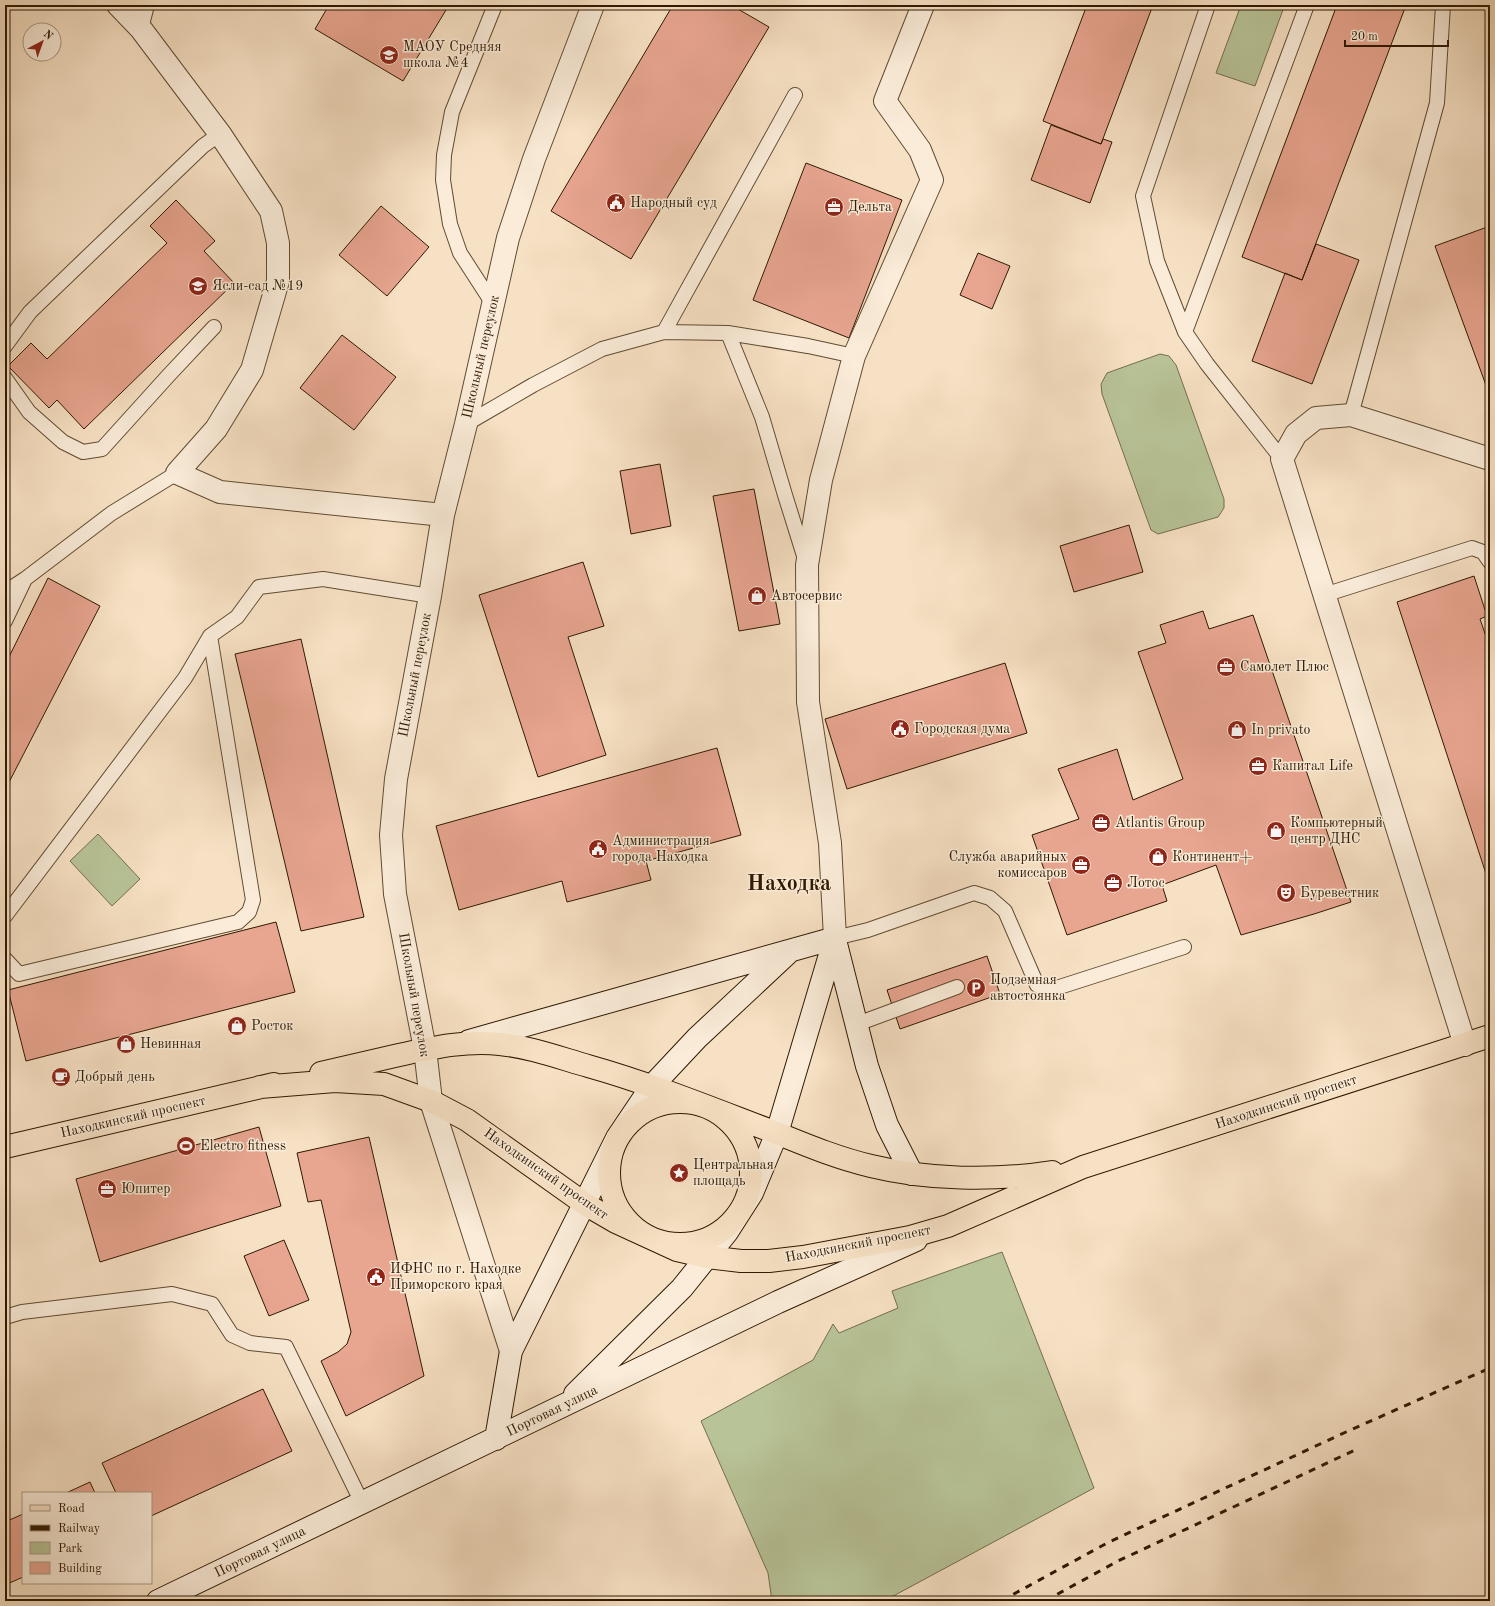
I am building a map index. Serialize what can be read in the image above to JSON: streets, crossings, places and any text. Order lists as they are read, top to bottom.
{
  "streets": {
    "main road": ["Находкинский проспект"],
    "street": ["Школьный переулок", "Портовая улица"]
  },
  "crossings": [
    ["Школьный переулок", "Находкинский проспект"],
    ["Находкинский проспект", "Портовая улица"]
  ],
  "districts": ["Находка"],
  "places": {
    "school or university": ["МАОУ Средняя школа №4", "Ясли-сад №19"],
    "public building": [
      "Народный суд",
      "Городская дума",
      "Администрация города Находка",
      "ИФНС по г. Находке Приморского края"
    ],
    "office": [
      "Дельта",
      "Самолет Плюс",
      "Капитал Life",
      "Atlantis Group",
      "Служба аварийных комиссаров",
      "Лотос",
      "Юпитер"
    ],
    "shop": [
      "Автосервис",
      "In privato",
      "Компьютерный центр ДНС",
      "Континент+",
      "Росток",
      "Невинная"
    ],
    "theatre": ["Буревестник"],
    "parking": ["Подземная автостоянка"],
    "cafe": ["Добрый день"],
    "sports": ["Electro fitness"],
    "place": ["Центральная площадь"]
  },
  "legend": [
    "Road",
    "Railway",
    "Park",
    "Building"
  ],
  "scale_bar": "20 m",
  "north": "top right"
}
